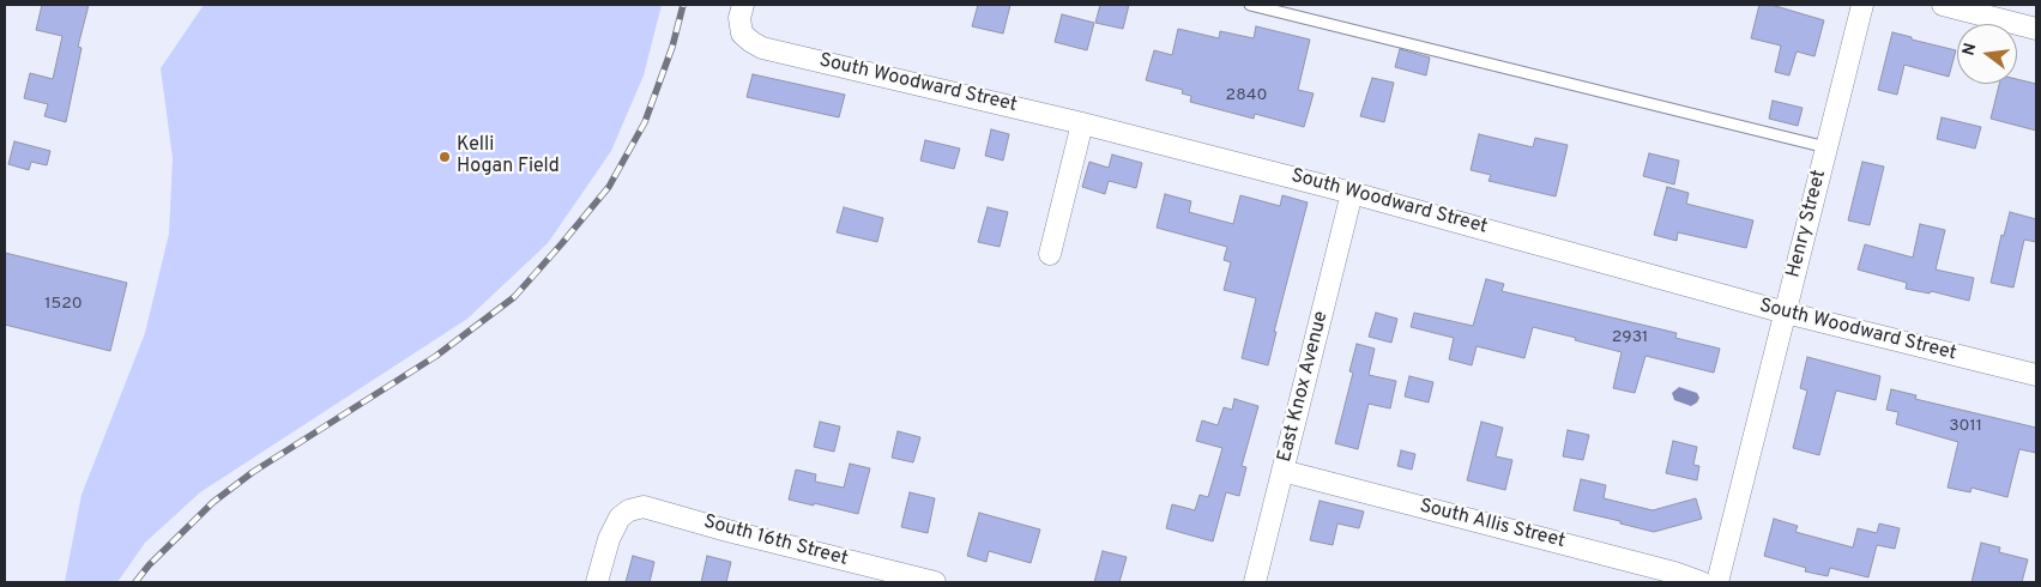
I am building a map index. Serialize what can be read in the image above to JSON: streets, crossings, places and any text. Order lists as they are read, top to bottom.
{
  "streets": {
    "street": [
      "South Woodward Street",
      "Henry Street",
      "East Knox Avenue",
      "South Allis Street",
      "South 16th Street"
    ]
  },
  "crossings": [
    ["South Woodward Street", "Henry Street"],
    ["South Woodward Street", "East Knox Avenue"],
    ["East Knox Avenue", "South Allis Street"]
  ],
  "places": ["Kelli Hogan Field"],
  "house_numbers": [
    "2840",
    "1520",
    "2931",
    "3011"
  ],
  "north": "left"
}
